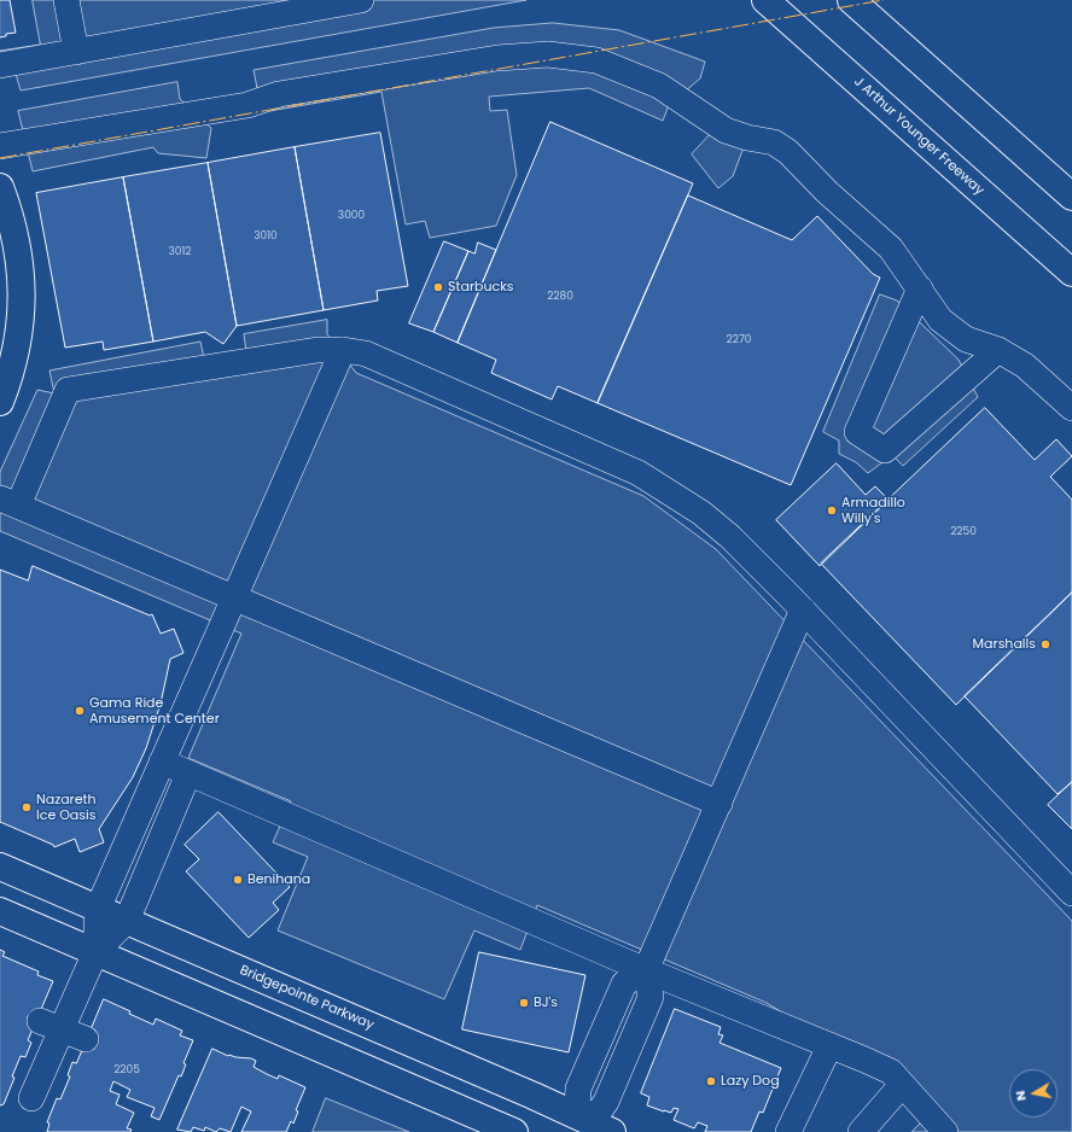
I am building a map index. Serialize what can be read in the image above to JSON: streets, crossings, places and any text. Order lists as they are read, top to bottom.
{
  "streets": {
    "main road": ["J Arthur Younger Freeway", "Bridgepointe Parkway"]
  },
  "places": [
    "Starbucks",
    "Armadillo Willy's",
    "Marshalls",
    "Gama Ride Amusement Center",
    "Nazareth Ice Oasis",
    "Benihana",
    "BJ's",
    "Lazy Dog"
  ],
  "house_numbers": [
    "3000",
    "3010",
    "3012",
    "2280",
    "2270",
    "2250",
    "2205"
  ],
  "north": "left"
}
